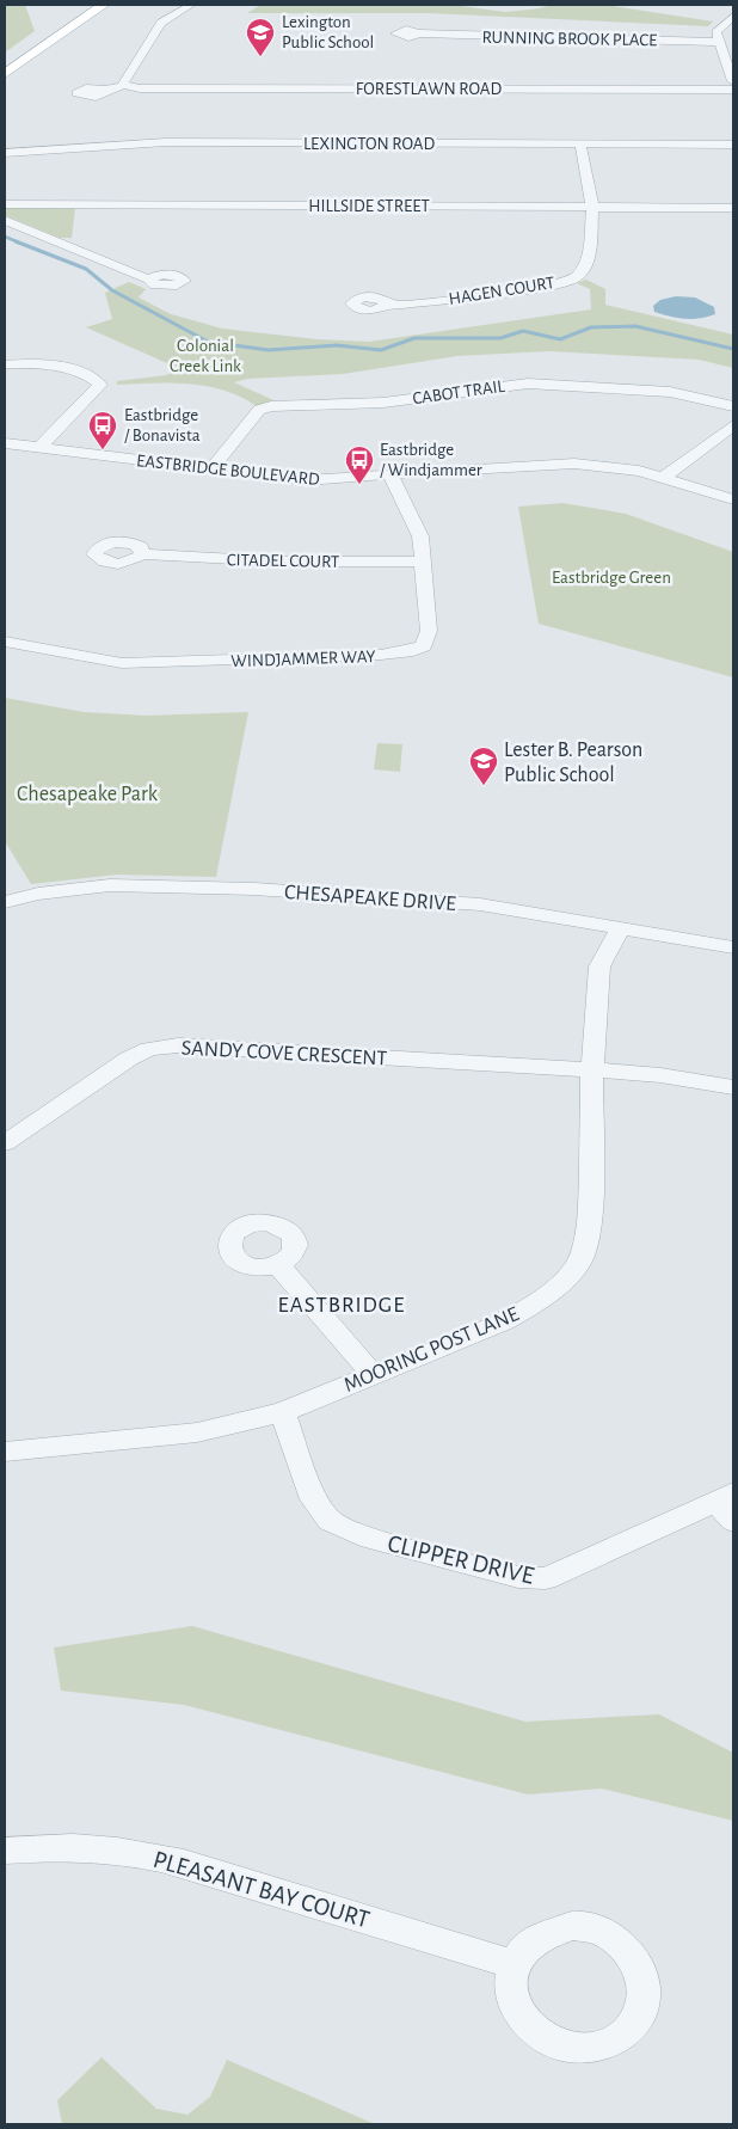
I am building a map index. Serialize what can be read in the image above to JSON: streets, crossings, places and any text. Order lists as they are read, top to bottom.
{
  "streets": {
    "street": [
      "RUNNING BROOK PLACE",
      "FORESTLAWN ROAD",
      "LEXINGTON ROAD",
      "HILLSIDE STREET",
      "HAGEN COURT",
      "CABOT TRAIL",
      "EASTBRIDGE BOULEVARD",
      "CITADEL COURT",
      "WINDJAMMER WAY",
      "CHESAPEAKE DRIVE",
      "SANDY COVE CRESCENT",
      "MOORING POST LANE",
      "CLIPPER DRIVE",
      "PLEASANT BAY COURT"
    ]
  },
  "crossings": [
    ["LEXINGTON ROAD", "HAGEN COURT"],
    ["HILLSIDE STREET", "HAGEN COURT"],
    ["CABOT TRAIL", "EASTBRIDGE BOULEVARD"],
    ["EASTBRIDGE BOULEVARD", "WINDJAMMER WAY"],
    ["CITADEL COURT", "WINDJAMMER WAY"],
    ["CHESAPEAKE DRIVE", "MOORING POST LANE"],
    ["SANDY COVE CRESCENT", "MOORING POST LANE"],
    ["MOORING POST LANE", "CLIPPER DRIVE"]
  ],
  "districts": ["EASTBRIDGE"],
  "parks": ["Colonial Creek Link", "Eastbridge Green", "Chesapeake Park"],
  "places": {
    "school or university": ["Lexington Public School", "Lester B. Pearson Public School"],
    "bus stop": ["Eastbridge / Bonavista", "Eastbridge / Windjammer"]
  }
}
